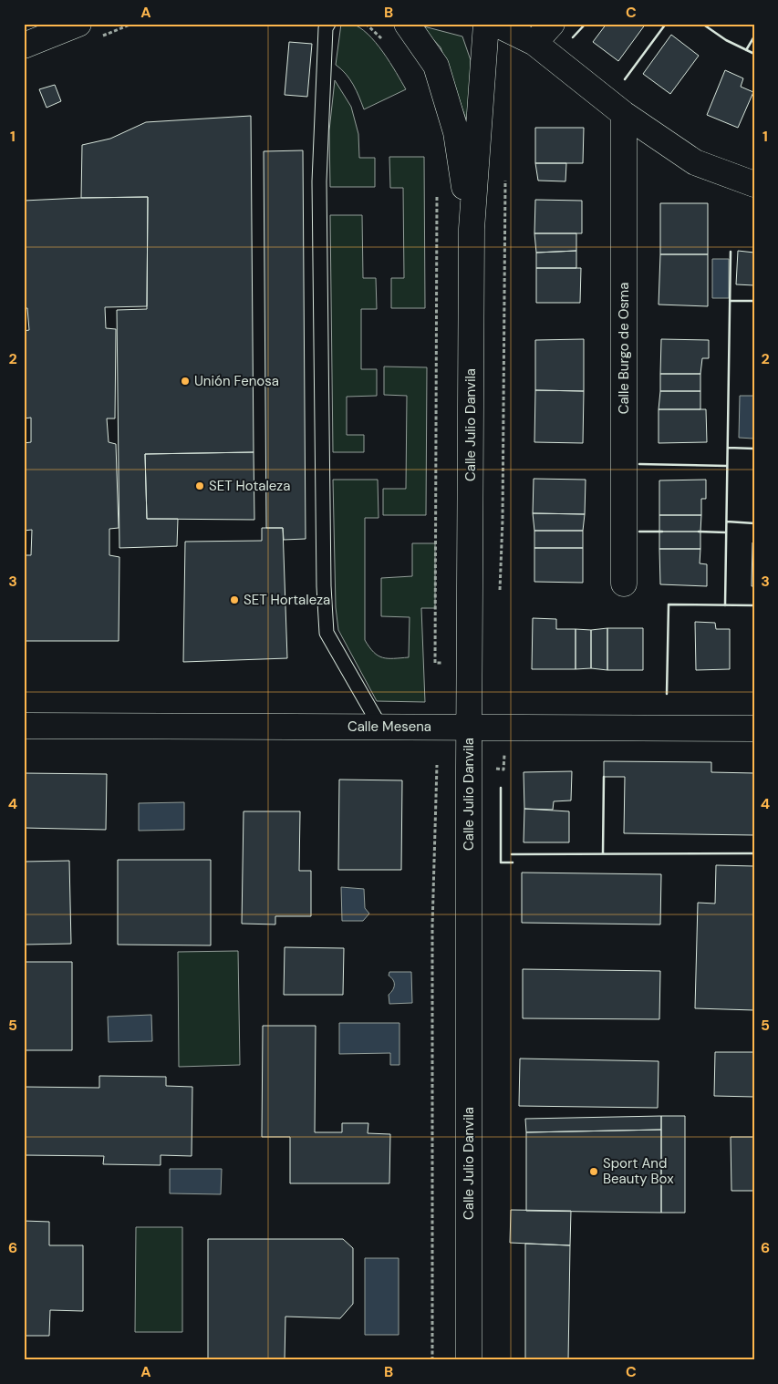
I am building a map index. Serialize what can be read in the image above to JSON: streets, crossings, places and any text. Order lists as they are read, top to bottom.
{
  "streets": {
    "street": ["Calle Burgo de Osma", "Calle Julio Danvila", "Calle Mesena"]
  },
  "crossings": [
    ["Calle Julio Danvila", "Calle Mesena"]
  ],
  "places": [
    "Unión Fenosa",
    "SET Hotaleza",
    "SET Hortaleza",
    "Sport And Beauty Box"
  ],
  "grid": {
    "columns": ["A", "B", "C"],
    "rows": [
      "1",
      "2",
      "3",
      "4",
      "5",
      "6"
    ]
  }
}
